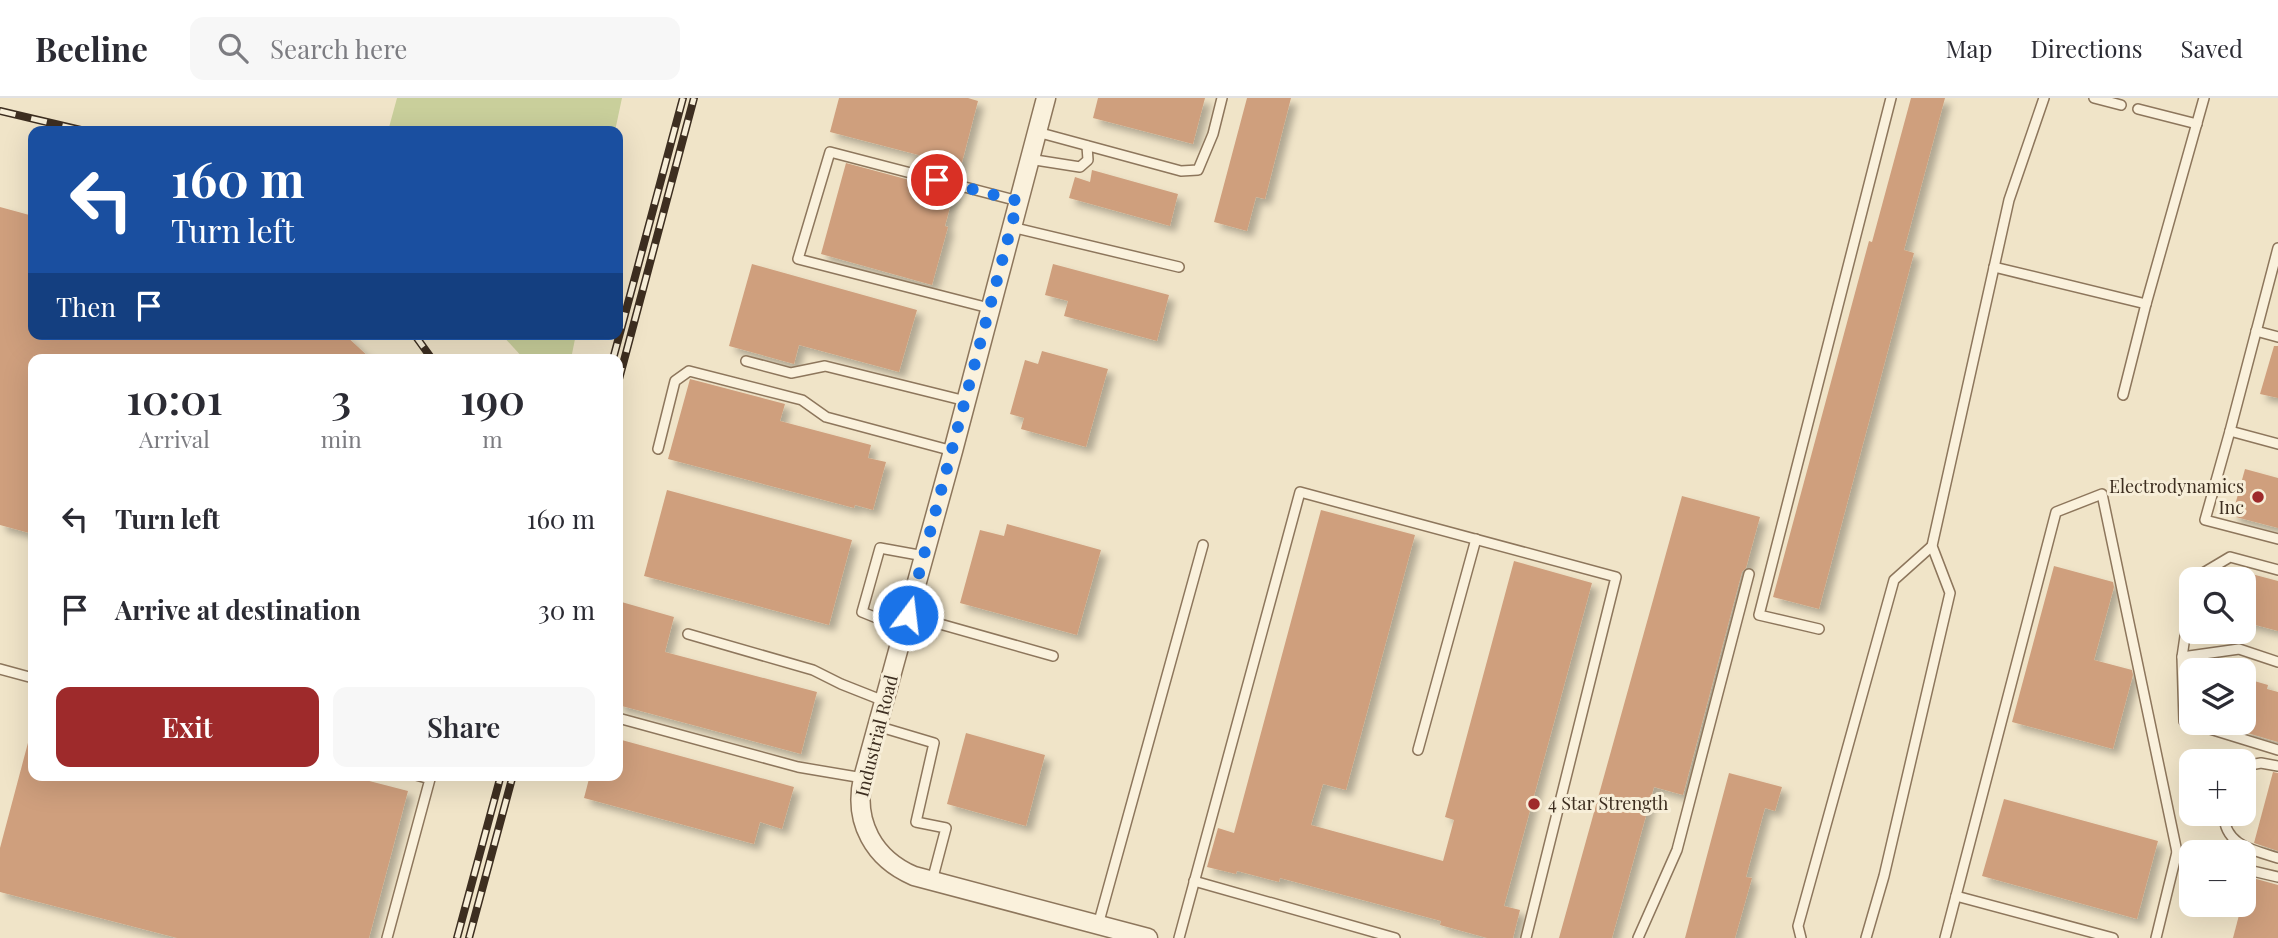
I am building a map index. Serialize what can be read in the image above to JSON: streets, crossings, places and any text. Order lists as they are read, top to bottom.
{
  "streets": {
    "street": ["Industrial Road"]
  },
  "places": ["Electrodynamics Inc", "4 Star Strength"],
  "page": {
    "header": "Beeline",
    "search": "Search here",
    "nav": ["Map", "Directions", "Saved"],
    "turn": ["160 m", "Turn left"],
    "then": "Then",
    "eta": [
      "10:01",
      "Arrival",
      "3",
      "min",
      "190",
      "m"
    ],
    "list": [
      {
        "name": "Turn left",
        "value": "160 m"
      },
      {
        "name": "Arrive at destination",
        "value": "30 m"
      }
    ],
    "map_buttons": ["+", "−"],
    "buttons": ["Exit", "Share"]
  }
}
